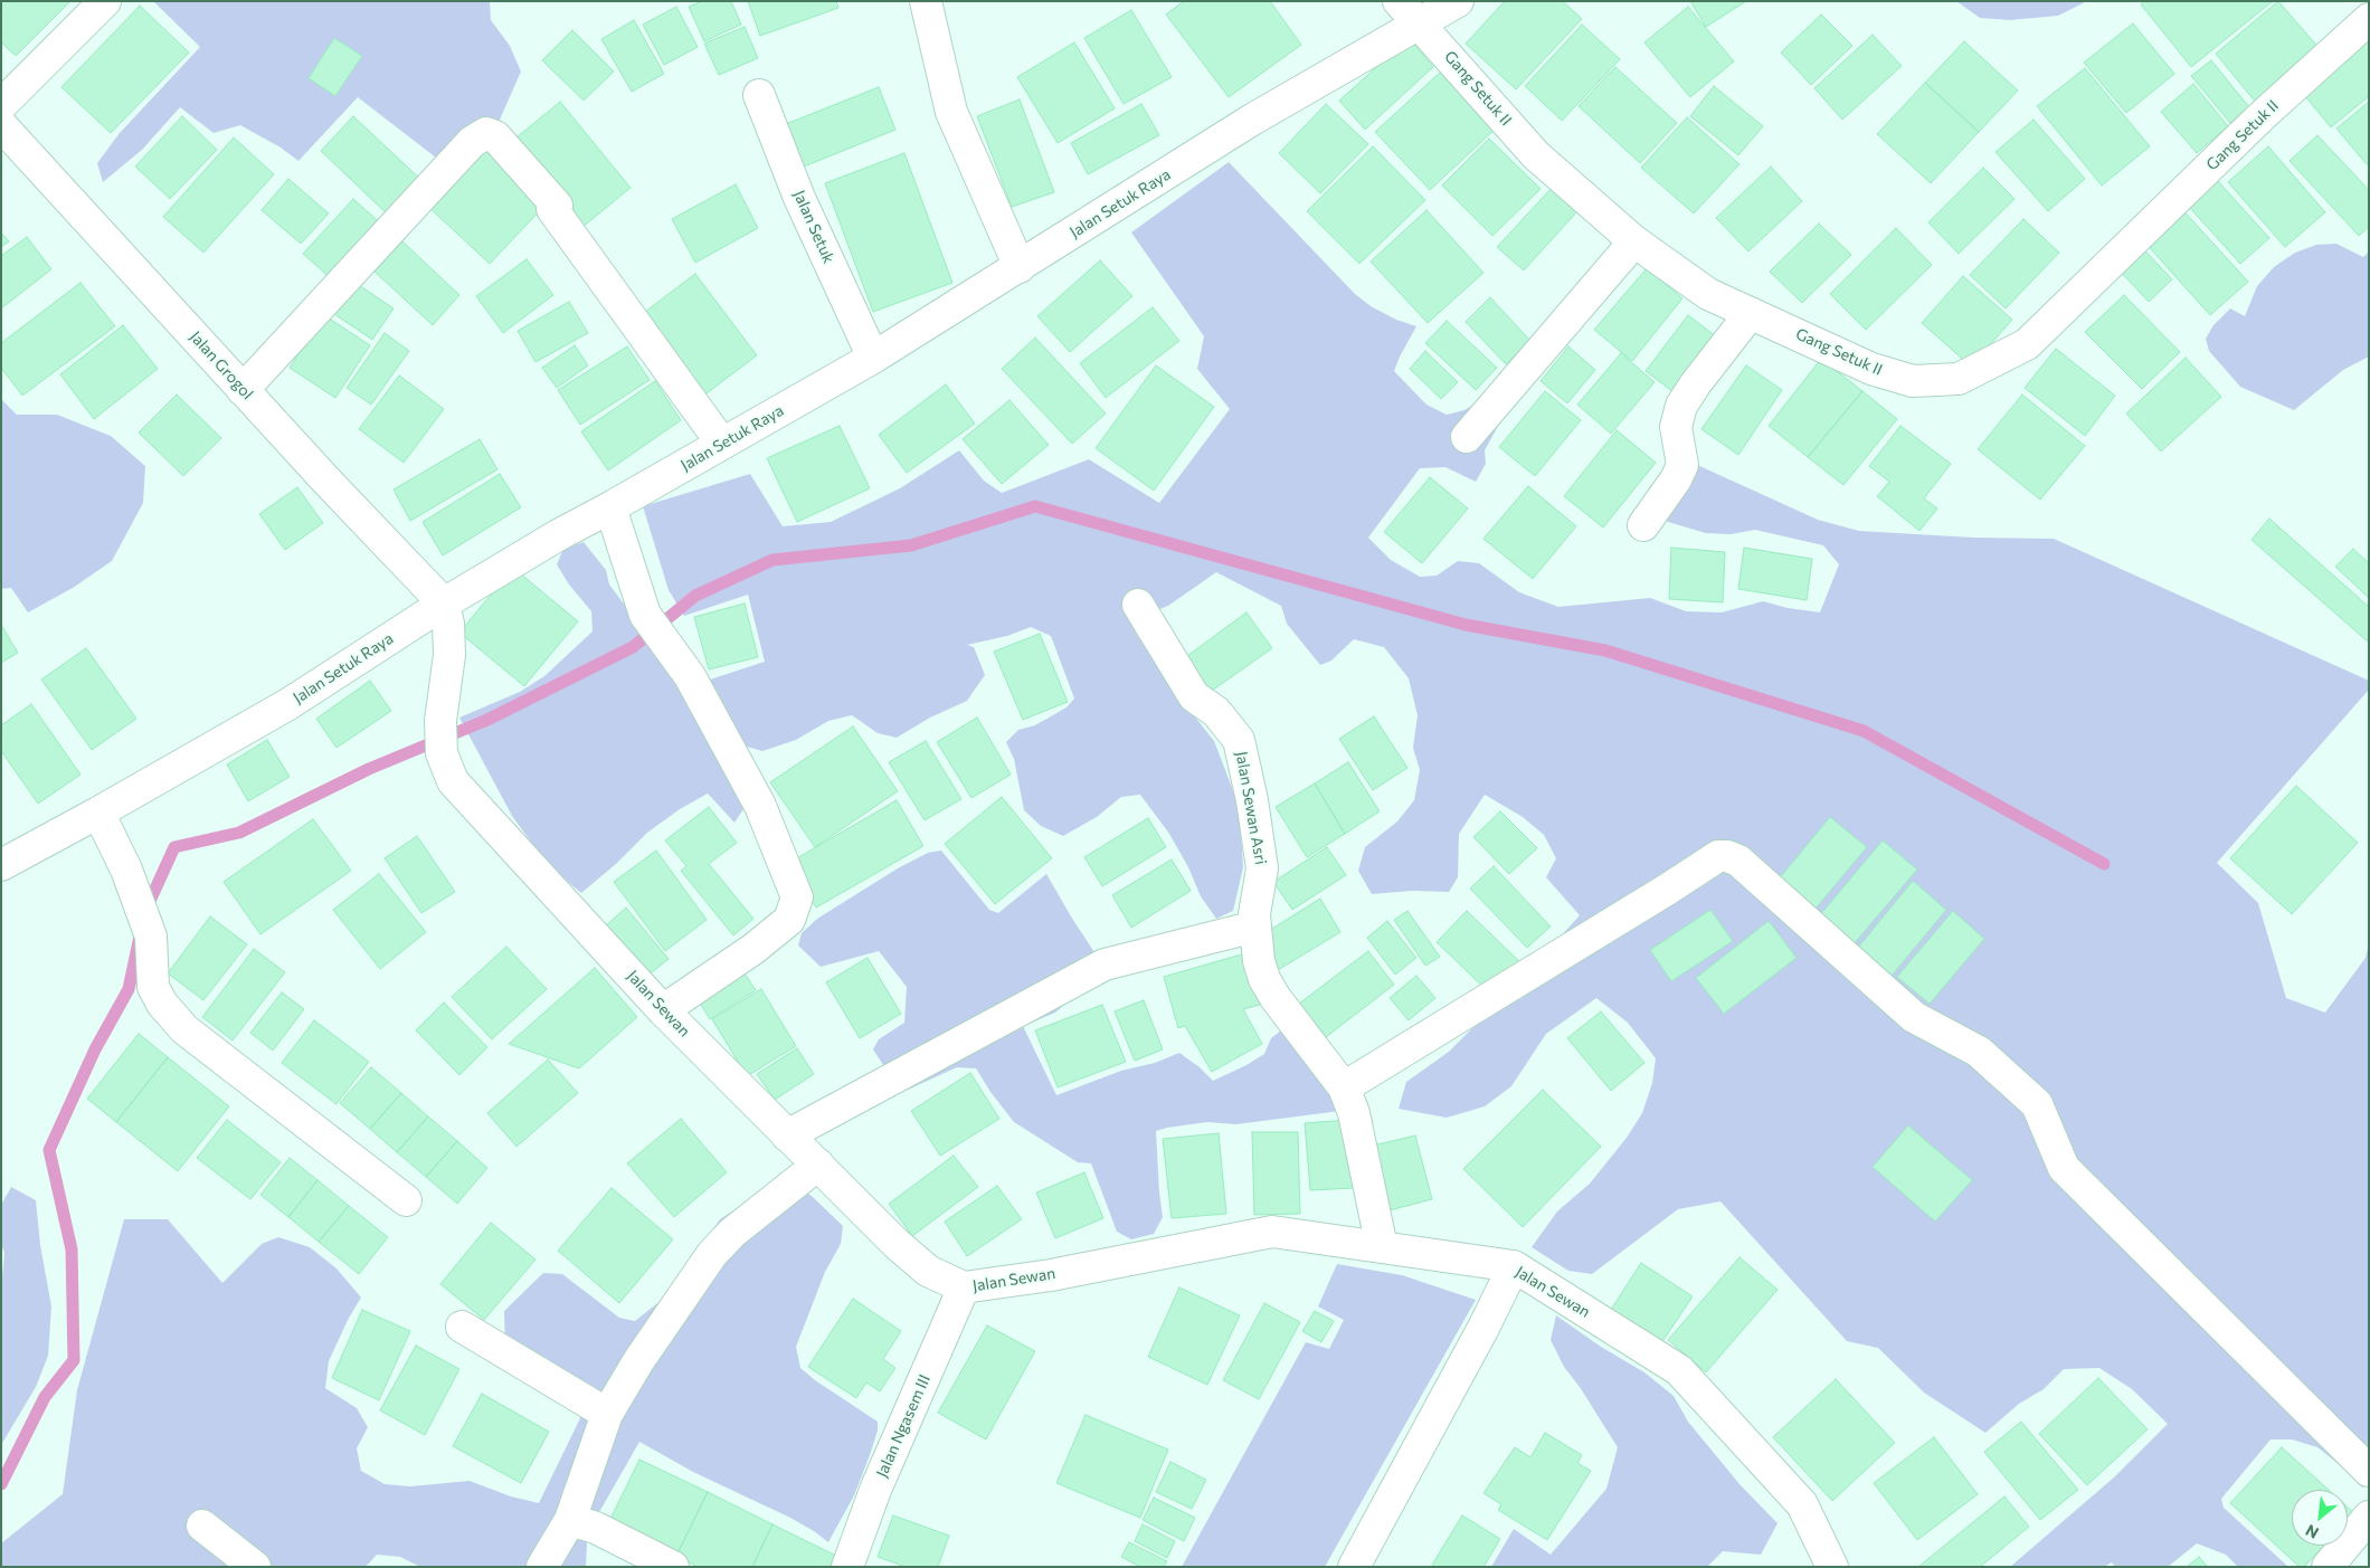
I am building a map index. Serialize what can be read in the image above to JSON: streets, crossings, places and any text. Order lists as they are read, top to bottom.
{
  "streets": {
    "street": [
      "Gang Setuk II",
      "Jalan Setuk Raya",
      "Jalan Setuk",
      "Jalan Grogol",
      "Jalan Sewan Asri",
      "Jalan Sewan",
      "Jalan Ngasem III"
    ]
  },
  "crossings": [
    ["Gang Setuk II", "Jalan Setuk Raya"],
    ["Jalan Setuk Raya", "Jalan Setuk"],
    ["Jalan Setuk Raya", "Jalan Grogol"],
    ["Jalan Setuk Raya", "Jalan Sewan"],
    ["Jalan Grogol", "Jalan Sewan"],
    ["Jalan Sewan Asri", "Jalan Sewan"],
    ["Jalan Sewan", "Jalan Ngasem III"]
  ],
  "north": "bottom left"
}
